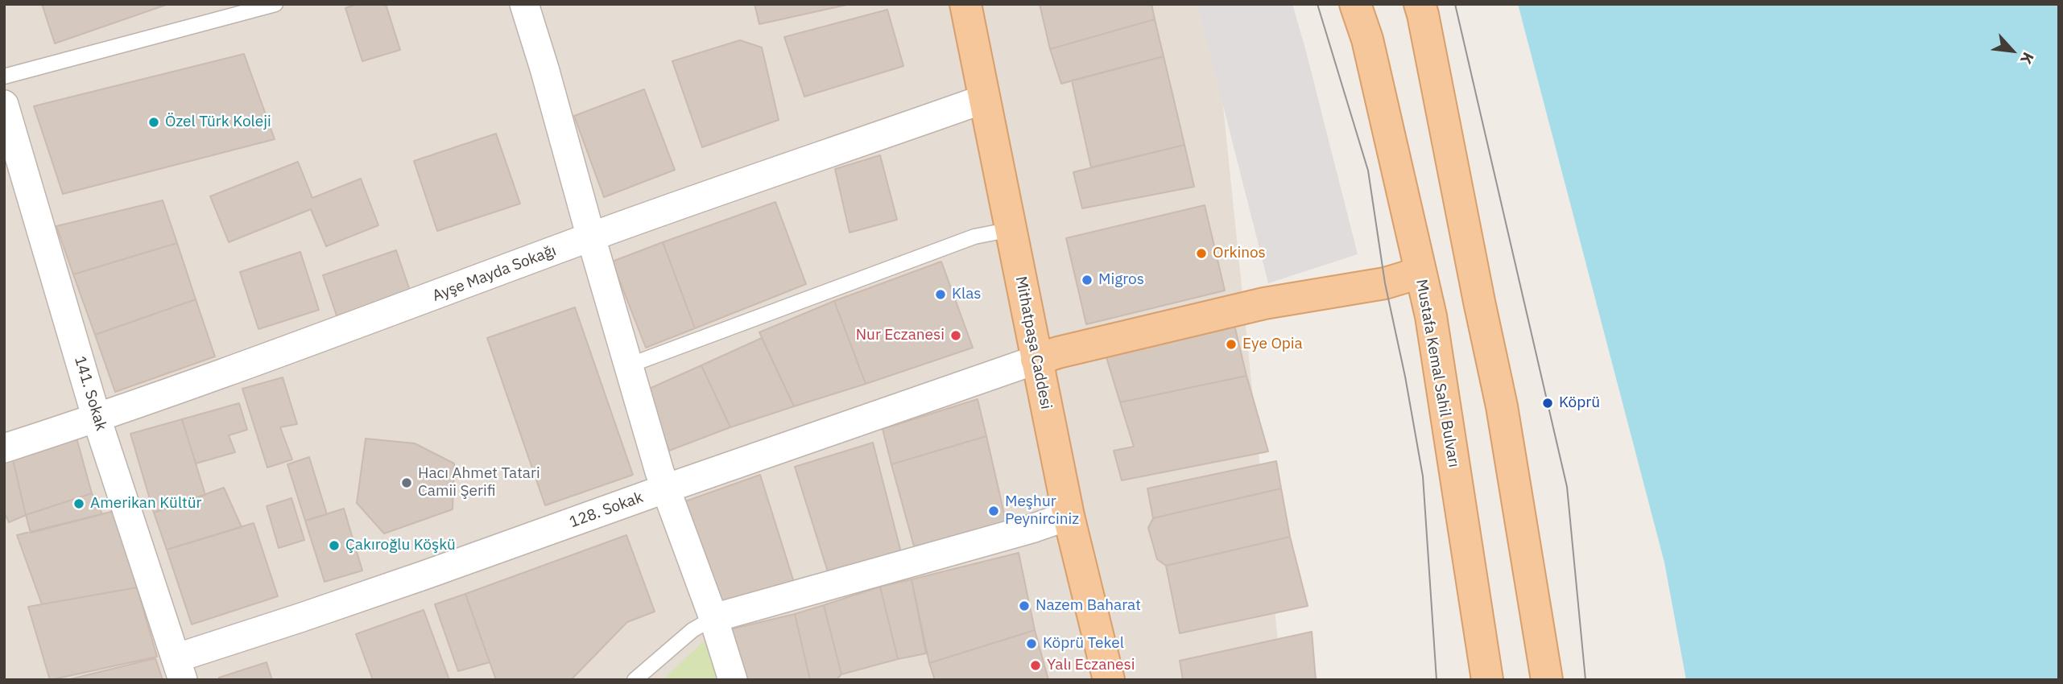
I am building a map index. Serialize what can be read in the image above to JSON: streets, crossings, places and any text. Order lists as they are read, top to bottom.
{
  "streets": {
    "main road": ["Mithatpaşa Caddesi", "Mustafa Kemal Sahil Bulvarı"],
    "street": ["Ayşe Mayda Sokağı", "141. Sokak", "128. Sokak"]
  },
  "crossings": [
    ["Ayşe Mayda Sokağı", "Mithatpaşa Caddesi"],
    ["Ayşe Mayda Sokağı", "141. Sokak"],
    ["Mithatpaşa Caddesi", "128. Sokak"],
    ["141. Sokak", "128. Sokak"]
  ],
  "places": [
    "Özel Türk Koleji",
    "Orkinos",
    "Migros",
    "Klas",
    "Nur Eczanesi",
    "Eye Opia",
    "Köprü",
    "Hacı Ahmet Tatari Camii Şerifi",
    "Amerikan Kültür",
    "Meşhur Peynirciniz",
    "Çakıroğlu Köşkü",
    "Nazem Baharat",
    "Köprü Tekel",
    "Yalı Eczanesi"
  ],
  "north": "bottom right"
}
